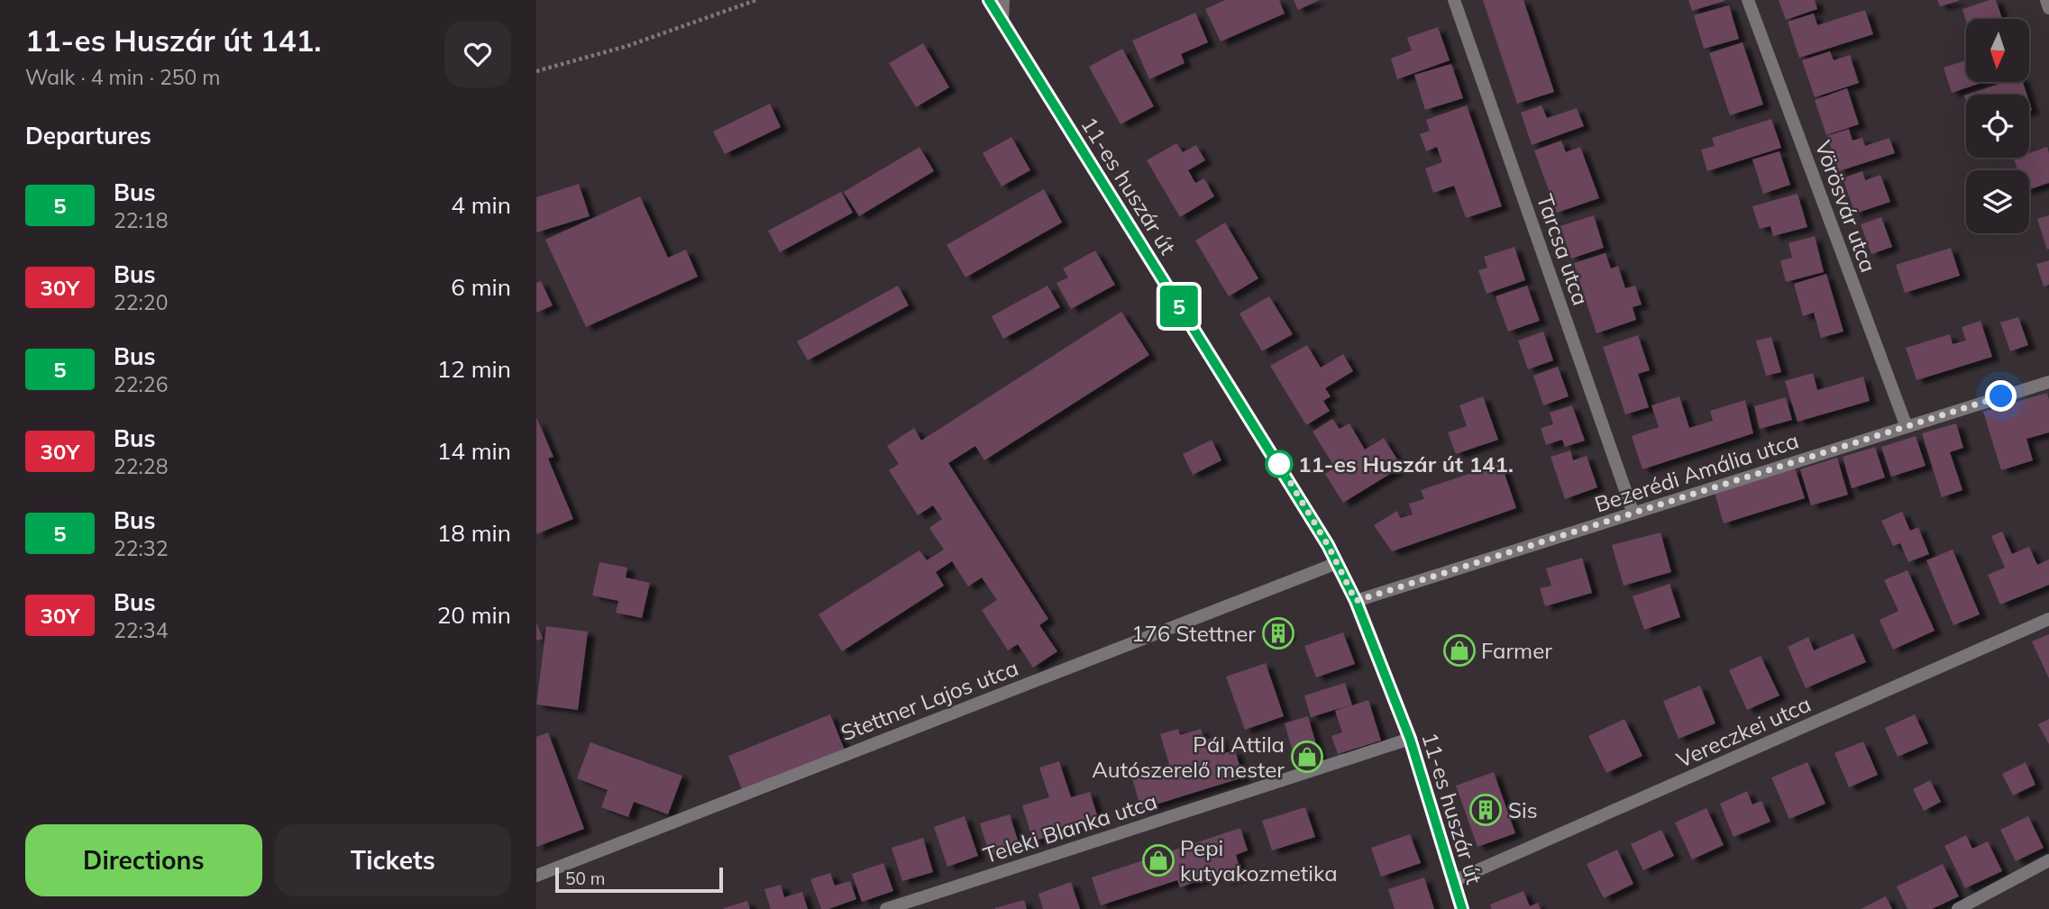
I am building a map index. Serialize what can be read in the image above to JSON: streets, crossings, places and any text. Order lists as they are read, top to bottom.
{
  "streets": {
    "main road": ["11-es huszár út"],
    "street": [
      "Vörösvár utca",
      "Tarcsa utca",
      "Bezerédi Amália utca",
      "Stettner Lajos utca",
      "Vereczkei utca",
      "Teleki Blanka utca"
    ]
  },
  "crossings": [
    ["11-es huszár út", "Bezerédi Amália utca"],
    ["11-es huszár út", "Stettner Lajos utca"],
    ["11-es huszár út", "Vereczkei utca"],
    ["11-es huszár út", "Teleki Blanka utca"],
    ["Vörösvár utca", "Bezerédi Amália utca"],
    ["Tarcsa utca", "Bezerédi Amália utca"]
  ],
  "places": {
    "other": ["11-es Huszár út 141."],
    "building": ["176 Stettner", "Sis"],
    "shop": ["Farmer", "Pál Attila Autószerelő mester", "Pepi kutyakozmetika"]
  },
  "lines": ["bus line 5"],
  "scale_bar": "50 m",
  "north": "bottom",
  "page": {
    "heading": [
      ["11-es Huszár út 141.", "Walk · 4 min · 250 m"],
      "Departures"
    ],
    "on_map": "5",
    "list": [
      {
        "mark": "5",
        "name": "Bus",
        "note": "22:18",
        "value": "4 min"
      },
      {
        "mark": "30Y",
        "name": "Bus",
        "note": "22:20",
        "value": "6 min"
      },
      {
        "mark": "5",
        "name": "Bus",
        "note": "22:26",
        "value": "12 min"
      },
      {
        "mark": "30Y",
        "name": "Bus",
        "note": "22:28",
        "value": "14 min"
      },
      {
        "mark": "5",
        "name": "Bus",
        "note": "22:32",
        "value": "18 min"
      },
      {
        "mark": "30Y",
        "name": "Bus",
        "note": "22:34",
        "value": "20 min"
      }
    ],
    "buttons": ["Directions", "Tickets"],
    "scale": "50 m"
  }
}
